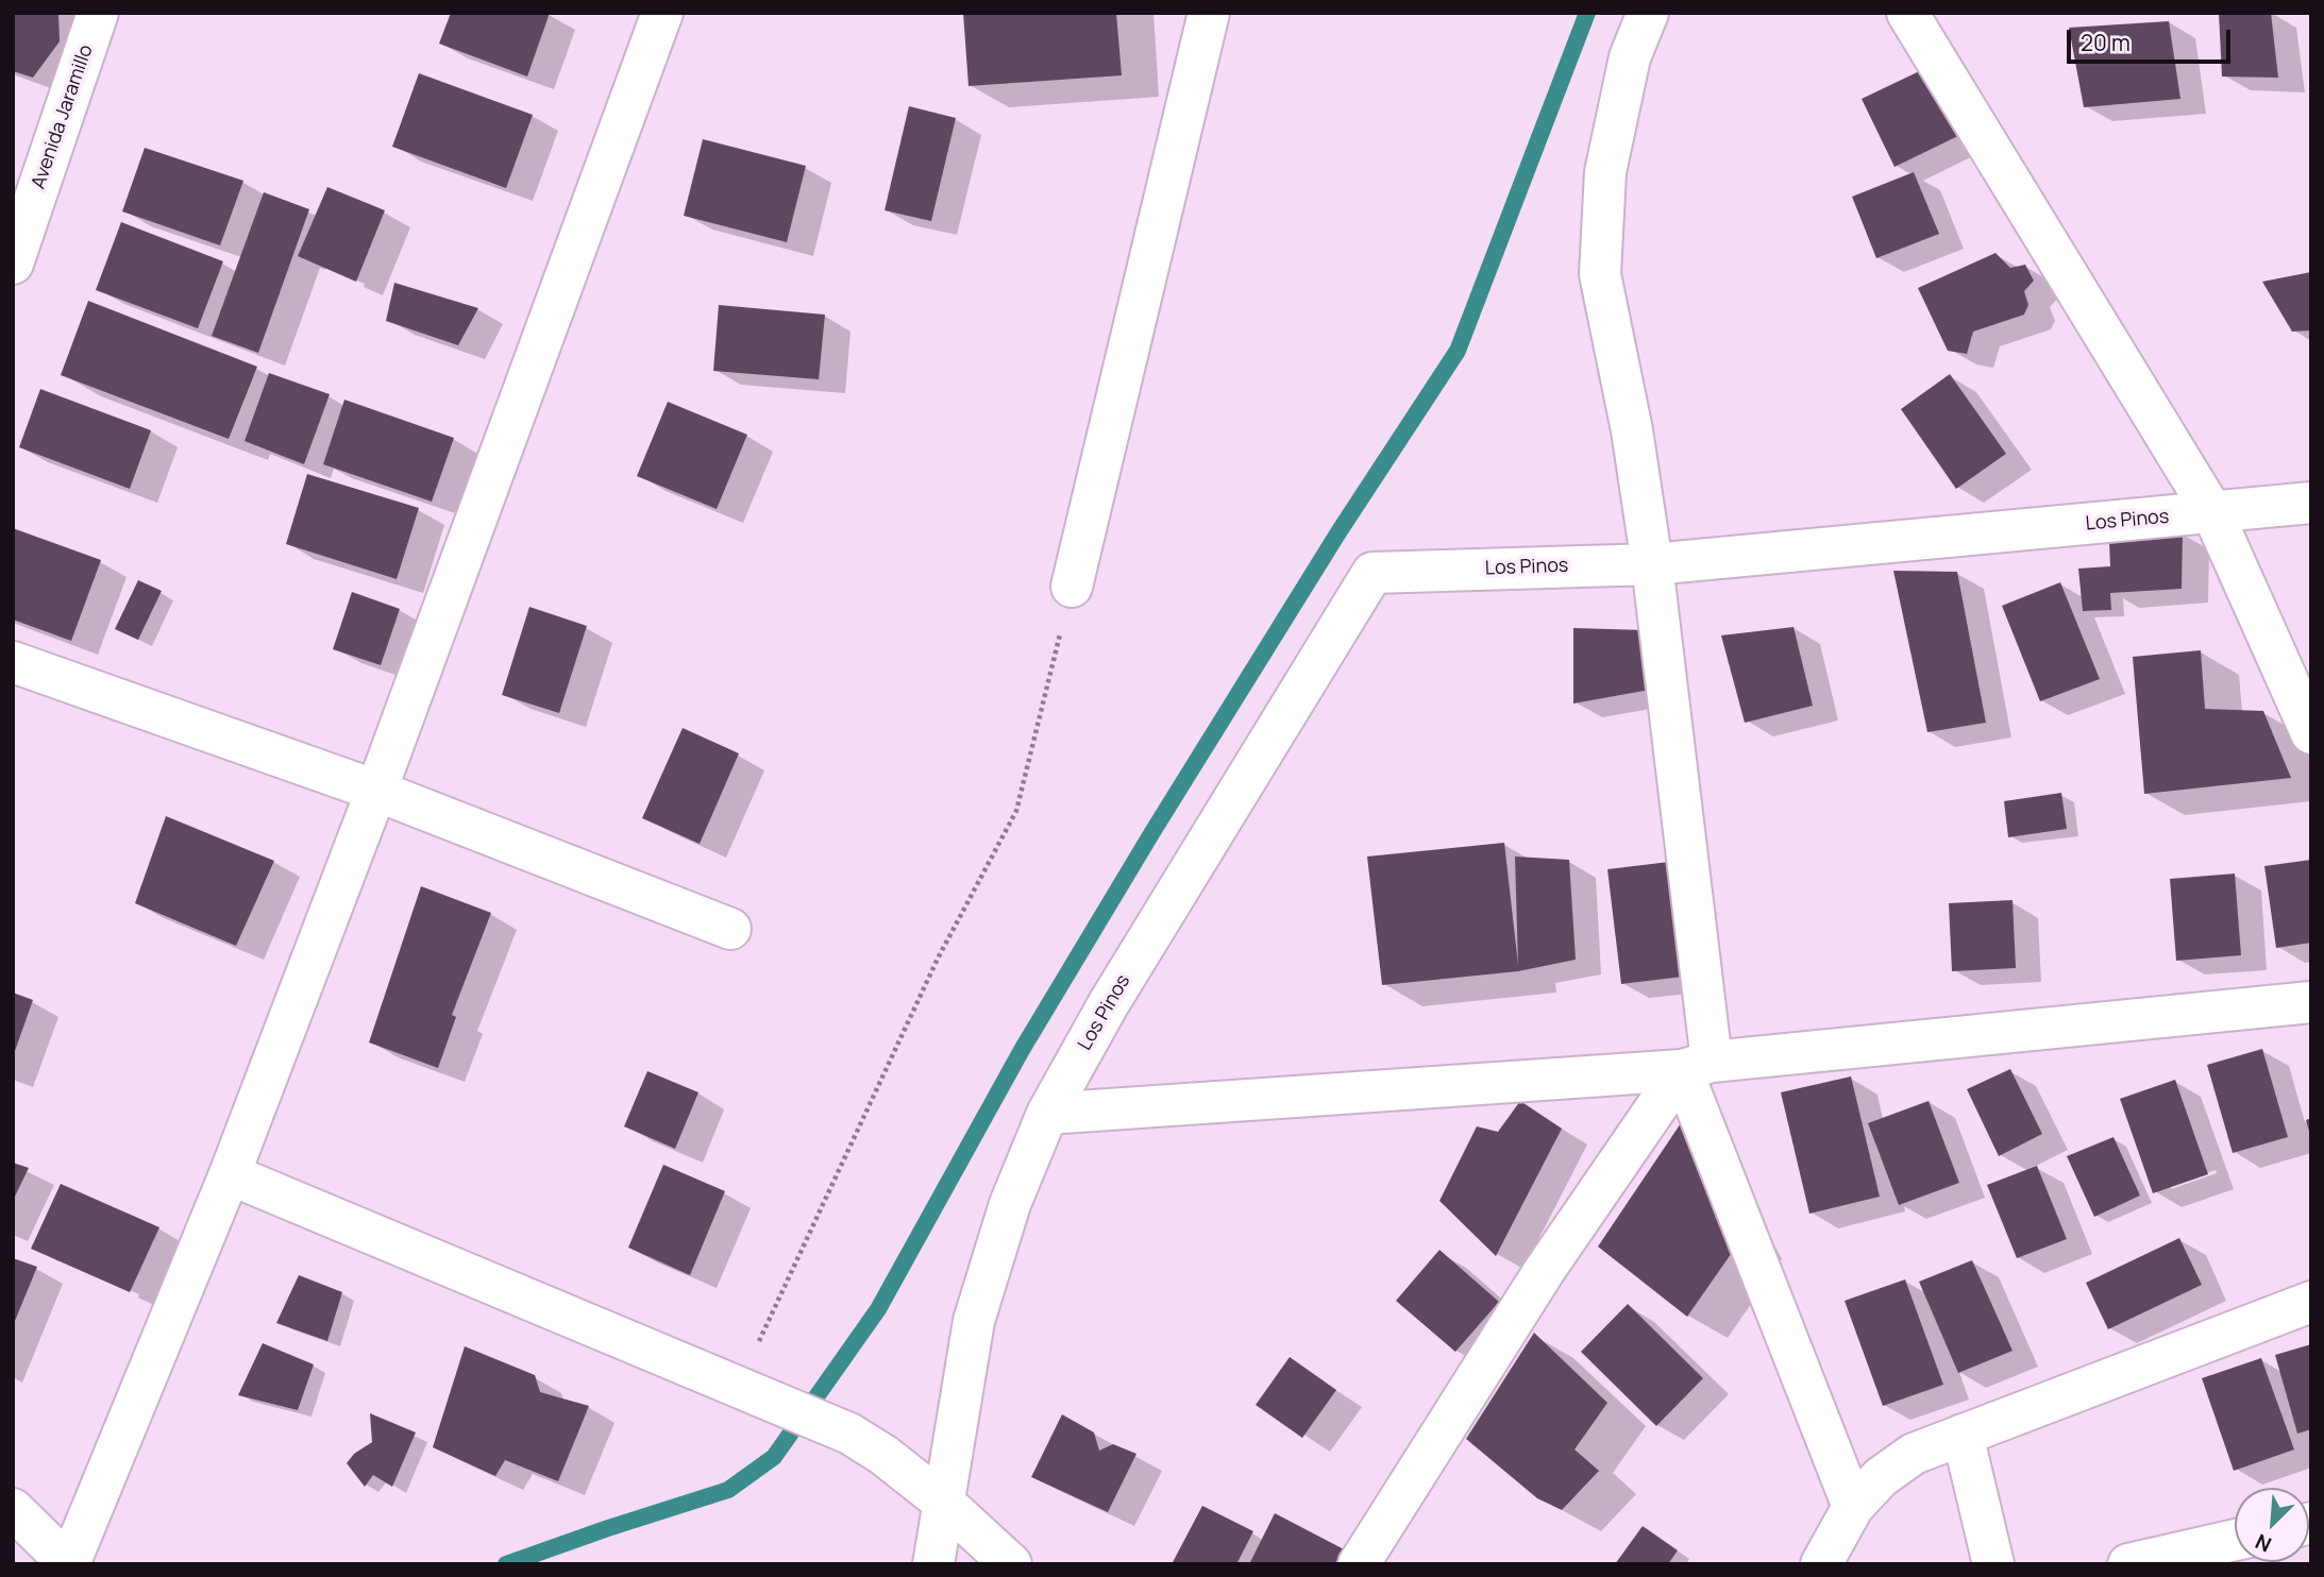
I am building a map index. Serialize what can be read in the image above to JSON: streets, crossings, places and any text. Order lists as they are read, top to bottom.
{
  "streets": {
    "street": ["Avenida Jaramillo", "Los Pinos"]
  },
  "scale_bar": "20 m",
  "north": "bottom left"
}
